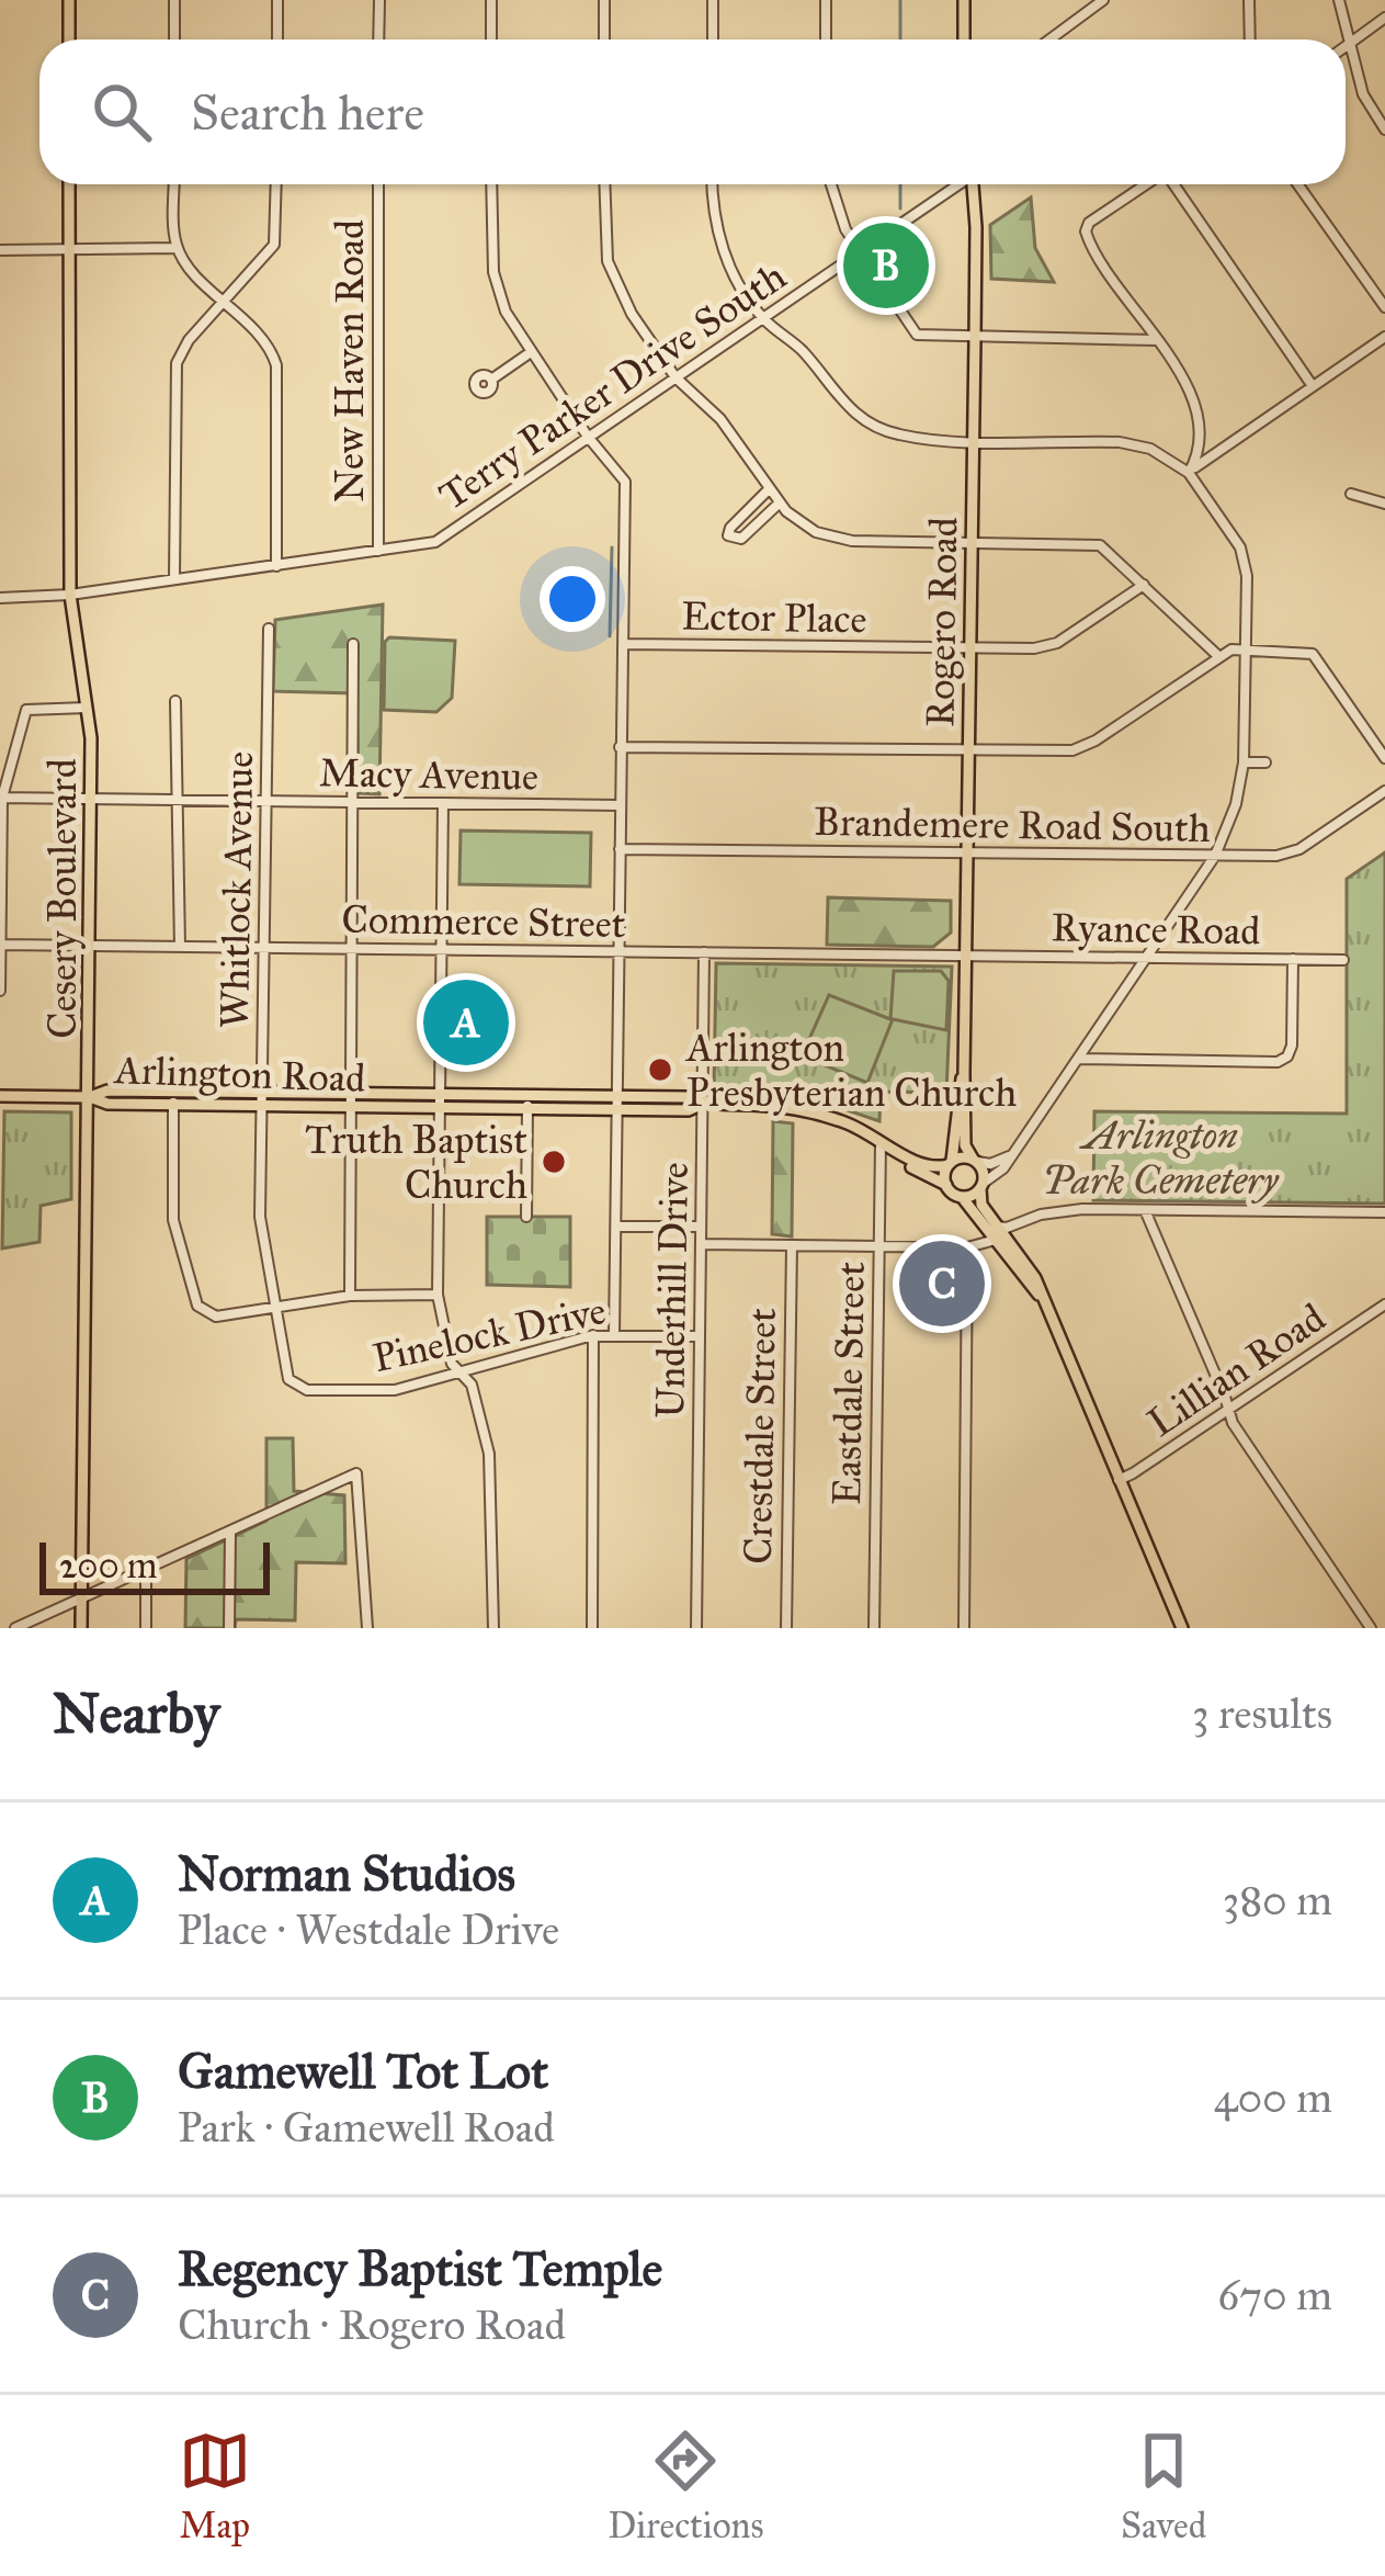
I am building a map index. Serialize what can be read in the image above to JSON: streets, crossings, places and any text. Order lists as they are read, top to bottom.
{
  "streets": {
    "main road": ["Rogero Road", "Cesery Boulevard", "Arlington Road"],
    "street": [
      "New Haven Road",
      "Terry Parker Drive South",
      "Ector Place",
      "Macy Avenue",
      "Brandemere Road South",
      "Whitlock Avenue",
      "Commerce Street",
      "Ryance Road",
      "Underhill Drive",
      "Pinelock Drive",
      "Lillian Road",
      "Eastdale Street",
      "Crestdale Street"
    ]
  },
  "crossings": [
    ["New Haven Road", "Terry Parker Drive South"],
    ["Terry Parker Drive South", "Cesery Boulevard"],
    ["Ector Place", "Rogero Road"],
    ["Rogero Road", "Brandemere Road South"],
    ["Rogero Road", "Commerce Street"],
    ["Rogero Road", "Ryance Road"],
    ["Rogero Road", "Arlington Road"],
    ["Macy Avenue", "Whitlock Avenue"],
    ["Macy Avenue", "Cesery Boulevard"],
    ["Whitlock Avenue", "Commerce Street"],
    ["Whitlock Avenue", "Arlington Road"],
    ["Whitlock Avenue", "Pinelock Drive"],
    ["Cesery Boulevard", "Commerce Street"],
    ["Cesery Boulevard", "Arlington Road"],
    ["Commerce Street", "Ryance Road"],
    ["Commerce Street", "Underhill Drive"],
    ["Arlington Road", "Underhill Drive"],
    ["Arlington Road", "Eastdale Street"],
    ["Underhill Drive", "Pinelock Drive"]
  ],
  "parks": ["Arlington Park Cemetery"],
  "places": ["Arlington Presbyterian Church", "Truth Baptist Church"],
  "scale_bar": "200 m",
  "page": {
    "search": "Search here",
    "pins": ["B", "A", "C"],
    "scale": "200 m",
    "heading": ["Nearby", "3 results"],
    "list": [
      {
        "mark": "A",
        "name": "Norman Studios",
        "note": "Place · Westdale Drive",
        "value": "380 m"
      },
      {
        "mark": "B",
        "name": "Gamewell Tot Lot",
        "note": "Park · Gamewell Road",
        "value": "400 m"
      },
      {
        "mark": "C",
        "name": "Regency Baptist Temple",
        "note": "Church · Rogero Road",
        "value": "670 m"
      }
    ],
    "nav": ["Map", "Directions", "Saved"]
  }
}
